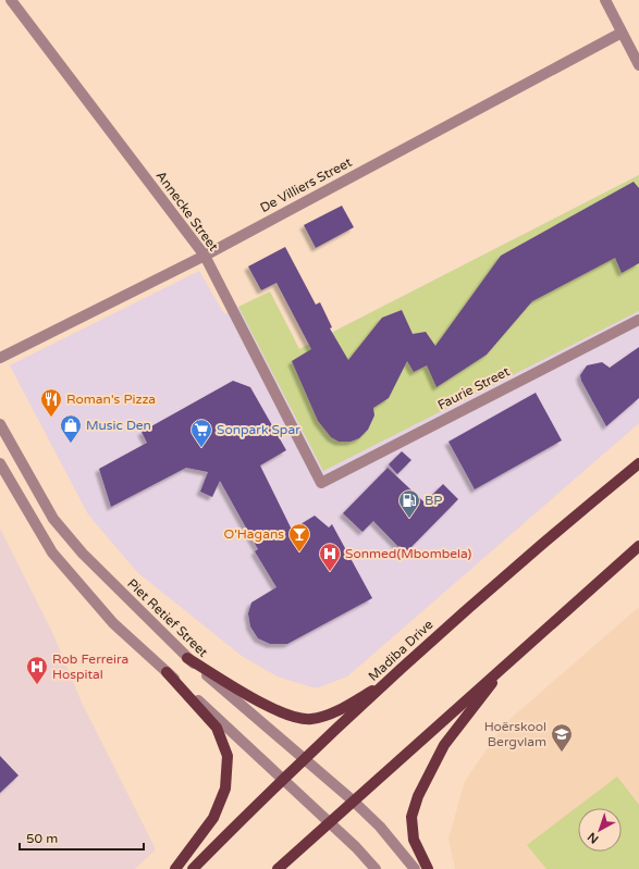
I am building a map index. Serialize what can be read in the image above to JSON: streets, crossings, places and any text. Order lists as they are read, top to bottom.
{
  "streets": {
    "main road": ["Madiba Drive"],
    "street": [
      "De Villiers Street",
      "Annecke Street",
      "Faurie Street",
      "Piet Retief Street"
    ]
  },
  "crossings": [
    ["De Villiers Street", "Annecke Street"],
    ["Annecke Street", "Faurie Street"],
    ["Piet Retief Street", "Madiba Drive"]
  ],
  "places": {
    "restaurant": ["Roman's Pizza"],
    "shop": ["Music Den"],
    "supermarket": ["Sonpark Spar"],
    "fuel station": ["BP"],
    "bar": ["O'Hagans"],
    "hospital": ["Sonmed(Mbombela)", "Rob Ferreira Hospital"],
    "school or university": ["Hoërskool Bergvlam"]
  },
  "scale_bar": "50 m",
  "north": "bottom left"
}
